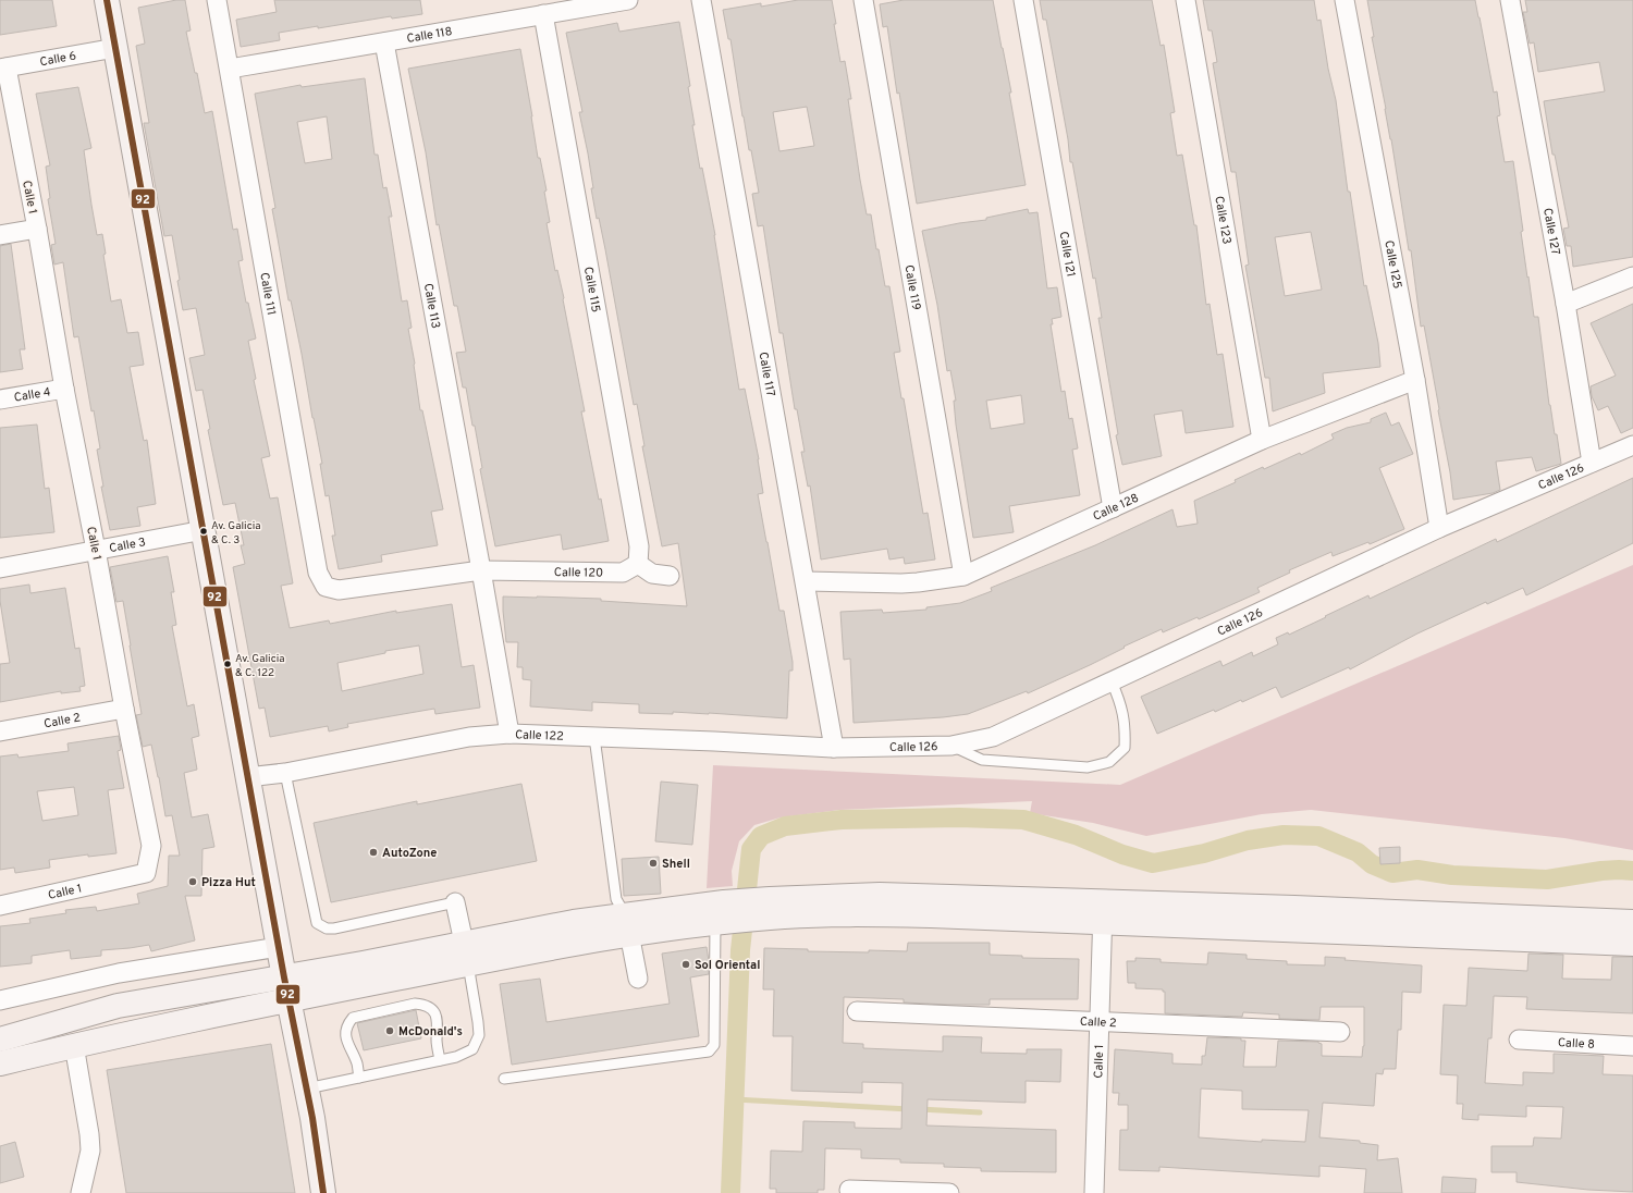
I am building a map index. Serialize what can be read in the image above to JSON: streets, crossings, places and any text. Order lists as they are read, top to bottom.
{
  "streets": {
    "street": [
      "Calle 118",
      "Calle 6",
      "Calle 1",
      "Calle 123",
      "Calle 127",
      "Calle 121",
      "Calle 125",
      "Calle 119",
      "Calle 115",
      "Calle 111",
      "Calle 113",
      "Calle 117",
      "Calle 4",
      "Calle 126",
      "Calle 128",
      "Calle 3",
      "Calle 120",
      "Calle 2",
      "Calle 122",
      "Calle 8"
    ]
  },
  "crossings": [
    ["Calle 118", "Calle 115"],
    ["Calle 118", "Calle 111"],
    ["Calle 118", "Calle 113"],
    ["Calle 6", "Calle 1"],
    ["Calle 1", "Calle 4"],
    ["Calle 1", "Calle 3"],
    ["Calle 1", "Calle 2"],
    ["Calle 123", "Calle 128"],
    ["Calle 127", "Calle 126"],
    ["Calle 121", "Calle 128"],
    ["Calle 125", "Calle 126"],
    ["Calle 125", "Calle 128"],
    ["Calle 119", "Calle 128"],
    ["Calle 115", "Calle 120"],
    ["Calle 111", "Calle 120"],
    ["Calle 113", "Calle 120"],
    ["Calle 113", "Calle 122"],
    ["Calle 117", "Calle 126"],
    ["Calle 117", "Calle 128"],
    ["Calle 117", "Calle 122"],
    ["Calle 126", "Calle 122"]
  ],
  "places": [
    "Av. Galicia & C. 3",
    "Av. Galicia & C. 122",
    "AutoZone",
    "Shell",
    "Pizza Hut",
    "Sol Oriental",
    "McDonald's"
  ],
  "lines": ["transit line 92"]
}
